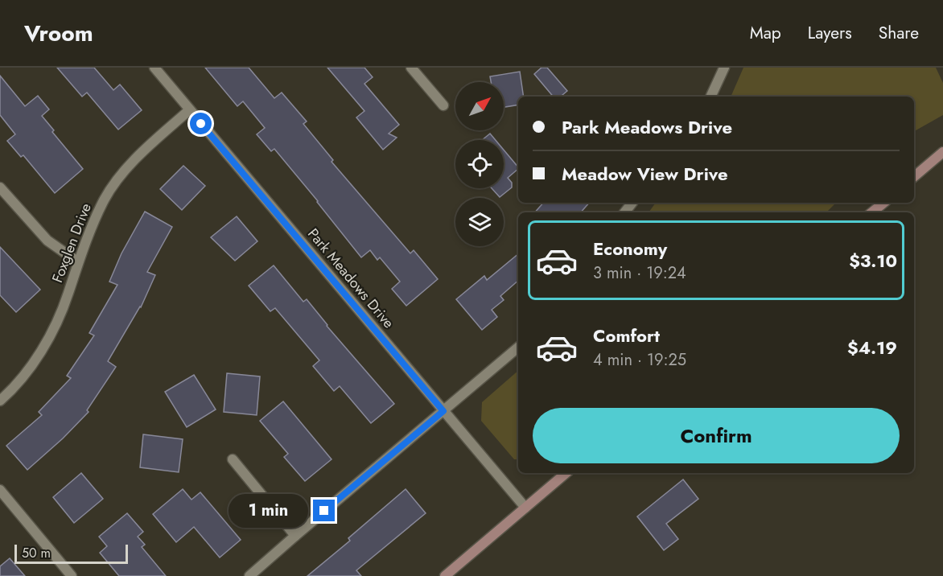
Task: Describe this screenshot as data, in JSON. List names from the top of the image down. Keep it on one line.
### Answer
{"streets":{"street":["Foxglen Drive","Park Meadows Drive"]},"crossings":[["Foxglen Drive","Park Meadows Drive"]],"scale_bar":"50 m","north":"top right","page":{"header":"Vroom","nav":["Map","Layers","Share"],"banner":["Park Meadows Drive","Meadow View Drive"],"list":[{"name":"Economy","note":"3 min · 19:24","value":"$3.10"},{"name":"Comfort","note":"4 min · 19:25","value":"$4.19"}],"buttons":"Confirm","bubble":"1 min","scale":"50 m"}}
